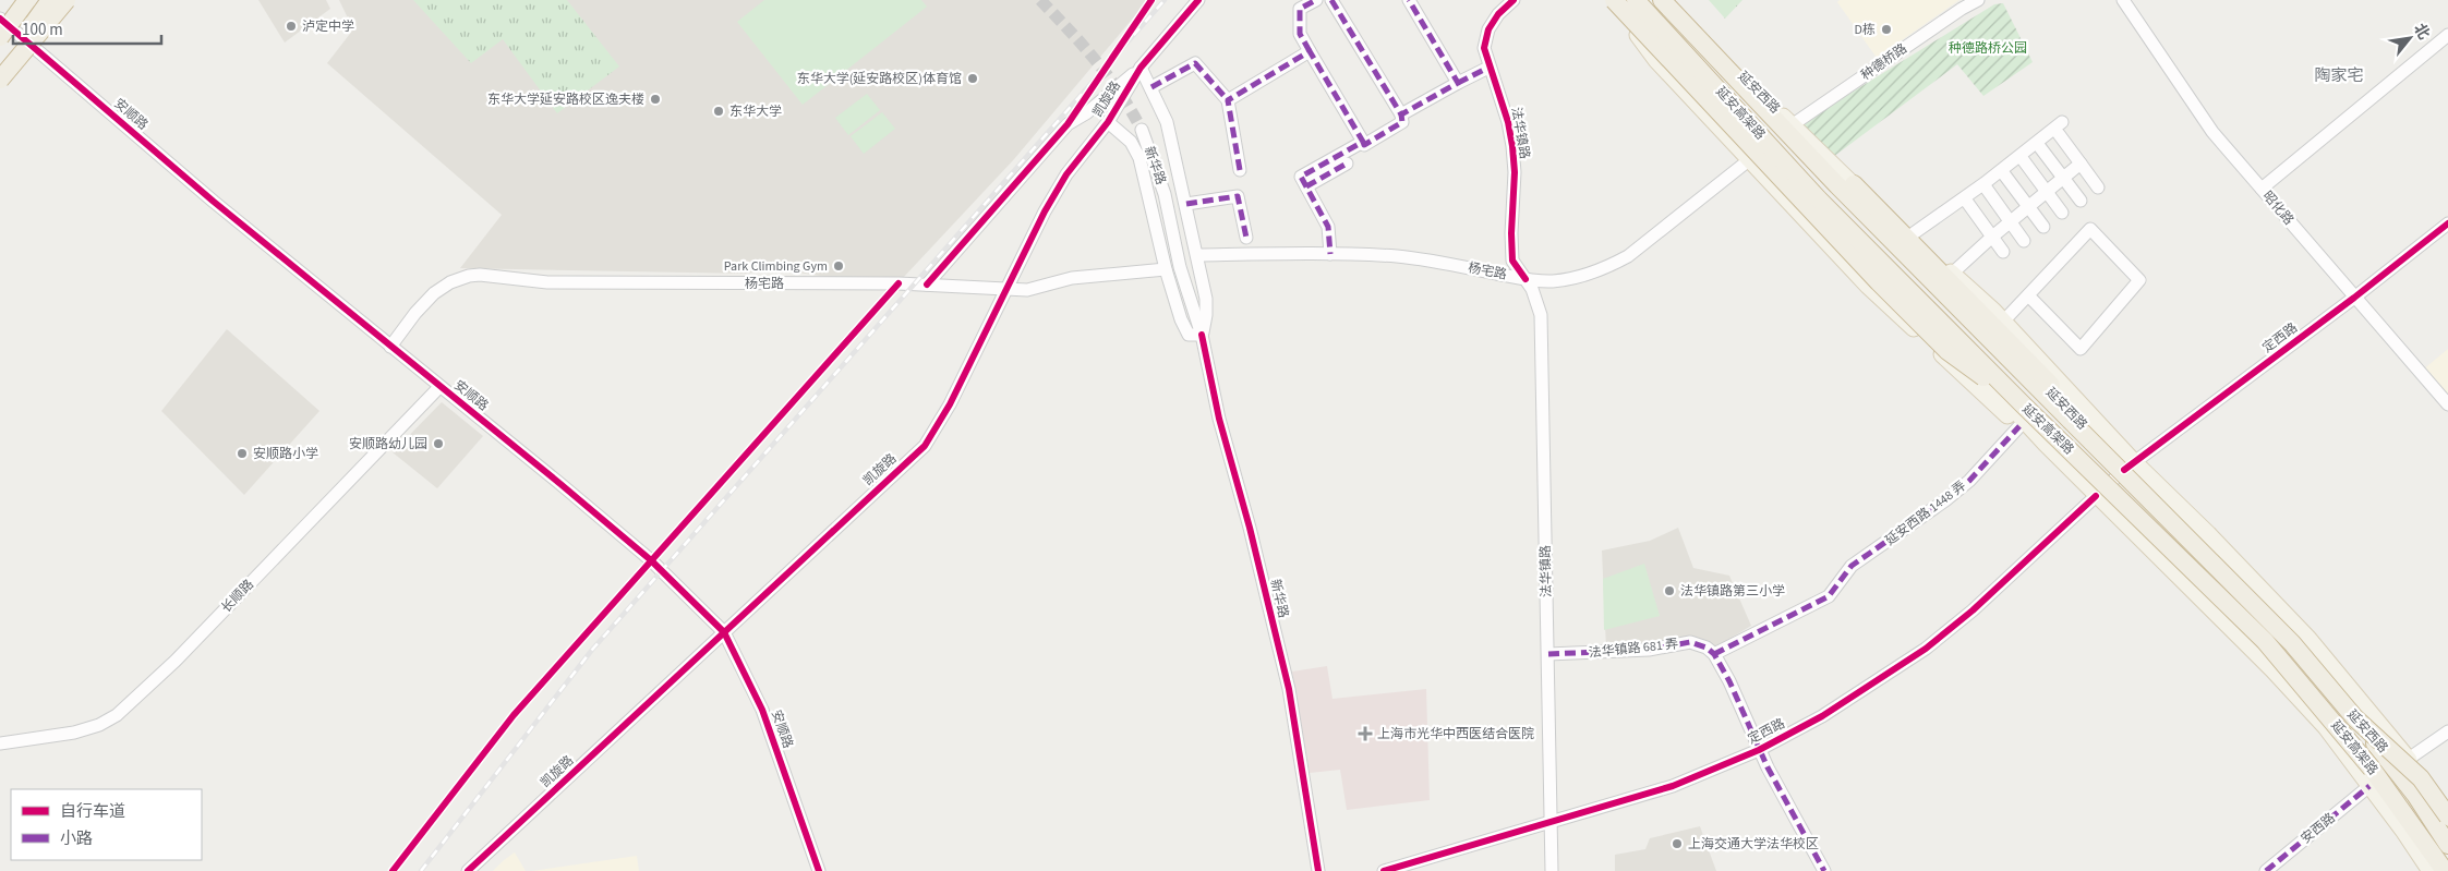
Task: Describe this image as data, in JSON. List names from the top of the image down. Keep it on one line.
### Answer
{"streets":{"highway":["延安高架路"],"main road":["延安西路"],"street":["种德桥路","凯旋路","安顺路","法华镇路","新华路","昭化路","杨宅路","定西路","延安西路 1448 弄","长顺路","法华镇路 681 弄","安西路"]},"crossings":[["种德桥路","延安西路"],["延安西路","延安高架路"],["延安西路","杨宅路"],["延安西路","定西路"],["延安西路","延安西路 1448 弄"],["延安西路","安西路"],["凯旋路","安顺路"],["凯旋路","杨宅路"],["安顺路","杨宅路"],["安顺路","长顺路"],["法华镇路","杨宅路"],["法华镇路","定西路"],["法华镇路","法华镇路 681 弄"],["昭化路","定西路"],["延安西路 1448 弄","法华镇路 681 弄"]],"districts":["陶家宅"],"parks":["种德路桥公园"],"places":{"other":["泸定中学","D栋","东华大学(延安路校区)体育馆","东华大学延安路校区逸夫楼","东华大学","Park Climbing Gym","安顺路幼儿园","安顺路小学","法华镇路第三小学","上海交通大学法华校区"],"health":["上海市光华中西医结合医院"]},"legend":["自行车道","小路"],"scale_bar":"100 m","north":"top right"}
